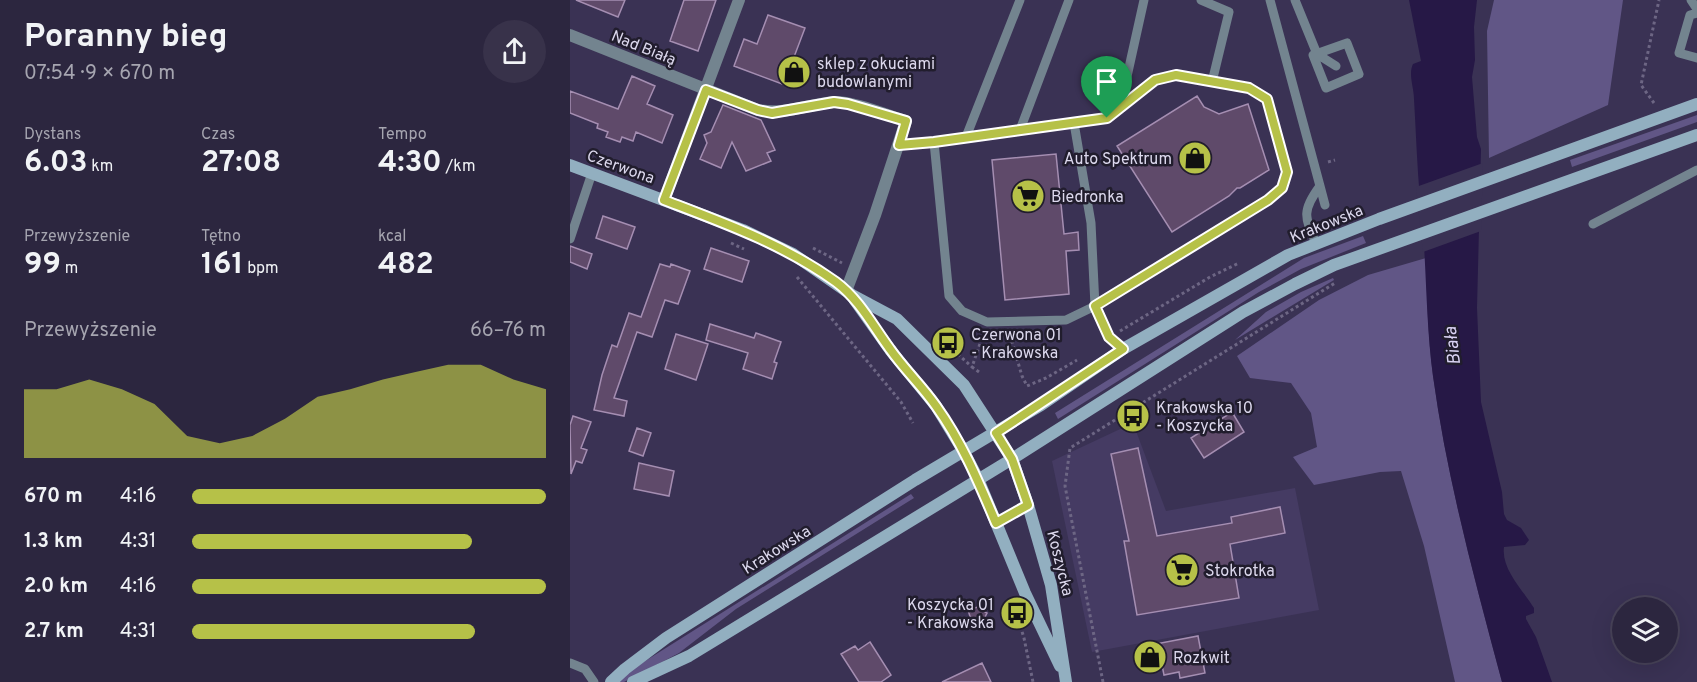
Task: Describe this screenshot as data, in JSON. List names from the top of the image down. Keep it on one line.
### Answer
{"streets":{"street":["Nad Białą","Czerwona","Krakowska","Koszycka"]},"crossings":[["Czerwona","Krakowska"]],"water":["Biała"],"places":{"shop":["sklep z okuciami budowlanymi","Auto Spektrum","Rozkwit"],"supermarket":["Biedronka","Stokrotka"],"bus stop":["Czerwona 01 - Krakowska","Krakowska 10 - Koszycka","Koszycka 01 - Krakowska"]},"page":{"heading":["Poranny bieg","07:54 · 9 × 670 m"],"stats":[["Dystans","6.03 km"],["Czas","27:08"],["Tempo","4:30 /km"],["Przewyższenie","99 m"],["Tętno","161 bpm"],["kcal","482"]],"chart":["Przewyższenie","66–76 m"],"list":[{"name":"670 m","note":"4:16"},{"name":"1.3 km","note":"4:31"},{"name":"2.0 km","note":"4:16"},{"name":"2.7 km","note":"4:31"}]}}
